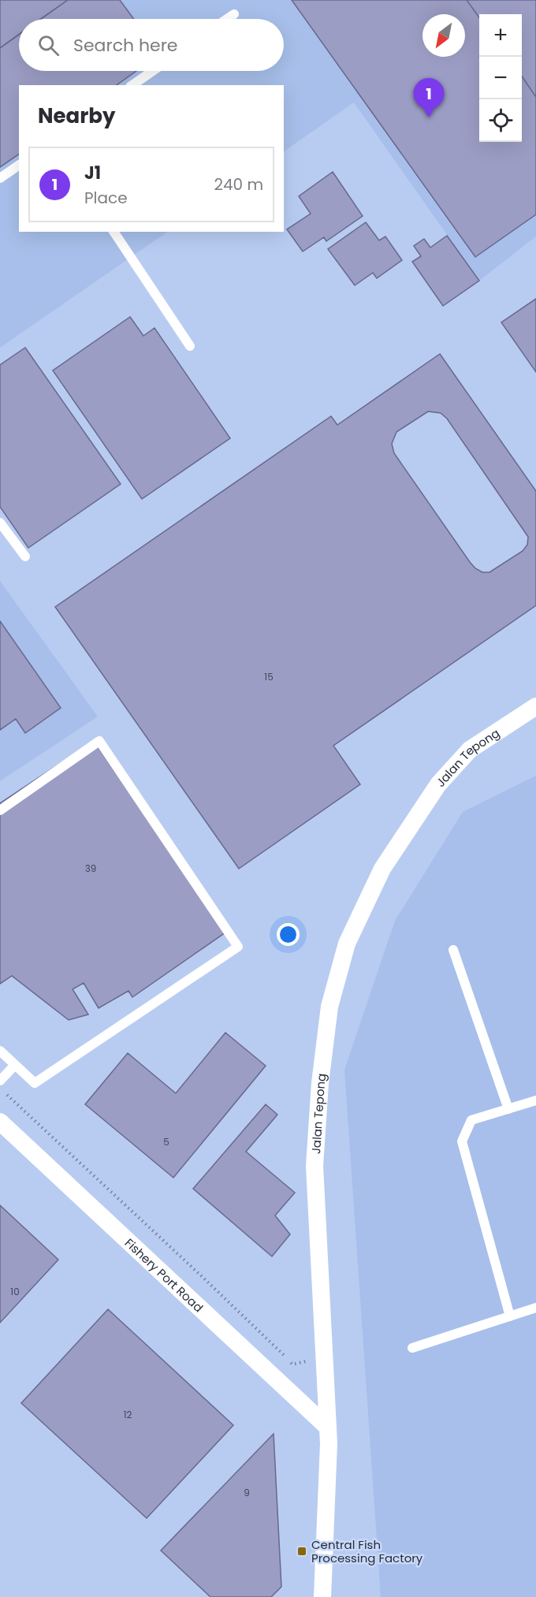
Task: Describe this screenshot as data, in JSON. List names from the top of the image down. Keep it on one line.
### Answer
{"streets":{"street":["Jalan Tepong","Fishery Port Road"]},"crossings":[["Jalan Tepong","Fishery Port Road"]],"places":{"transit":["Central Fish Processing Factory"]},"house_numbers":["15","39","5","10","12","9"],"north":"bottom left","page":{"map_buttons":["+","−"],"search":"Search here","pins":"1","heading":"Nearby","list":[{"mark":"1","name":"J1","note":"Place","value":"240 m"}]}}
